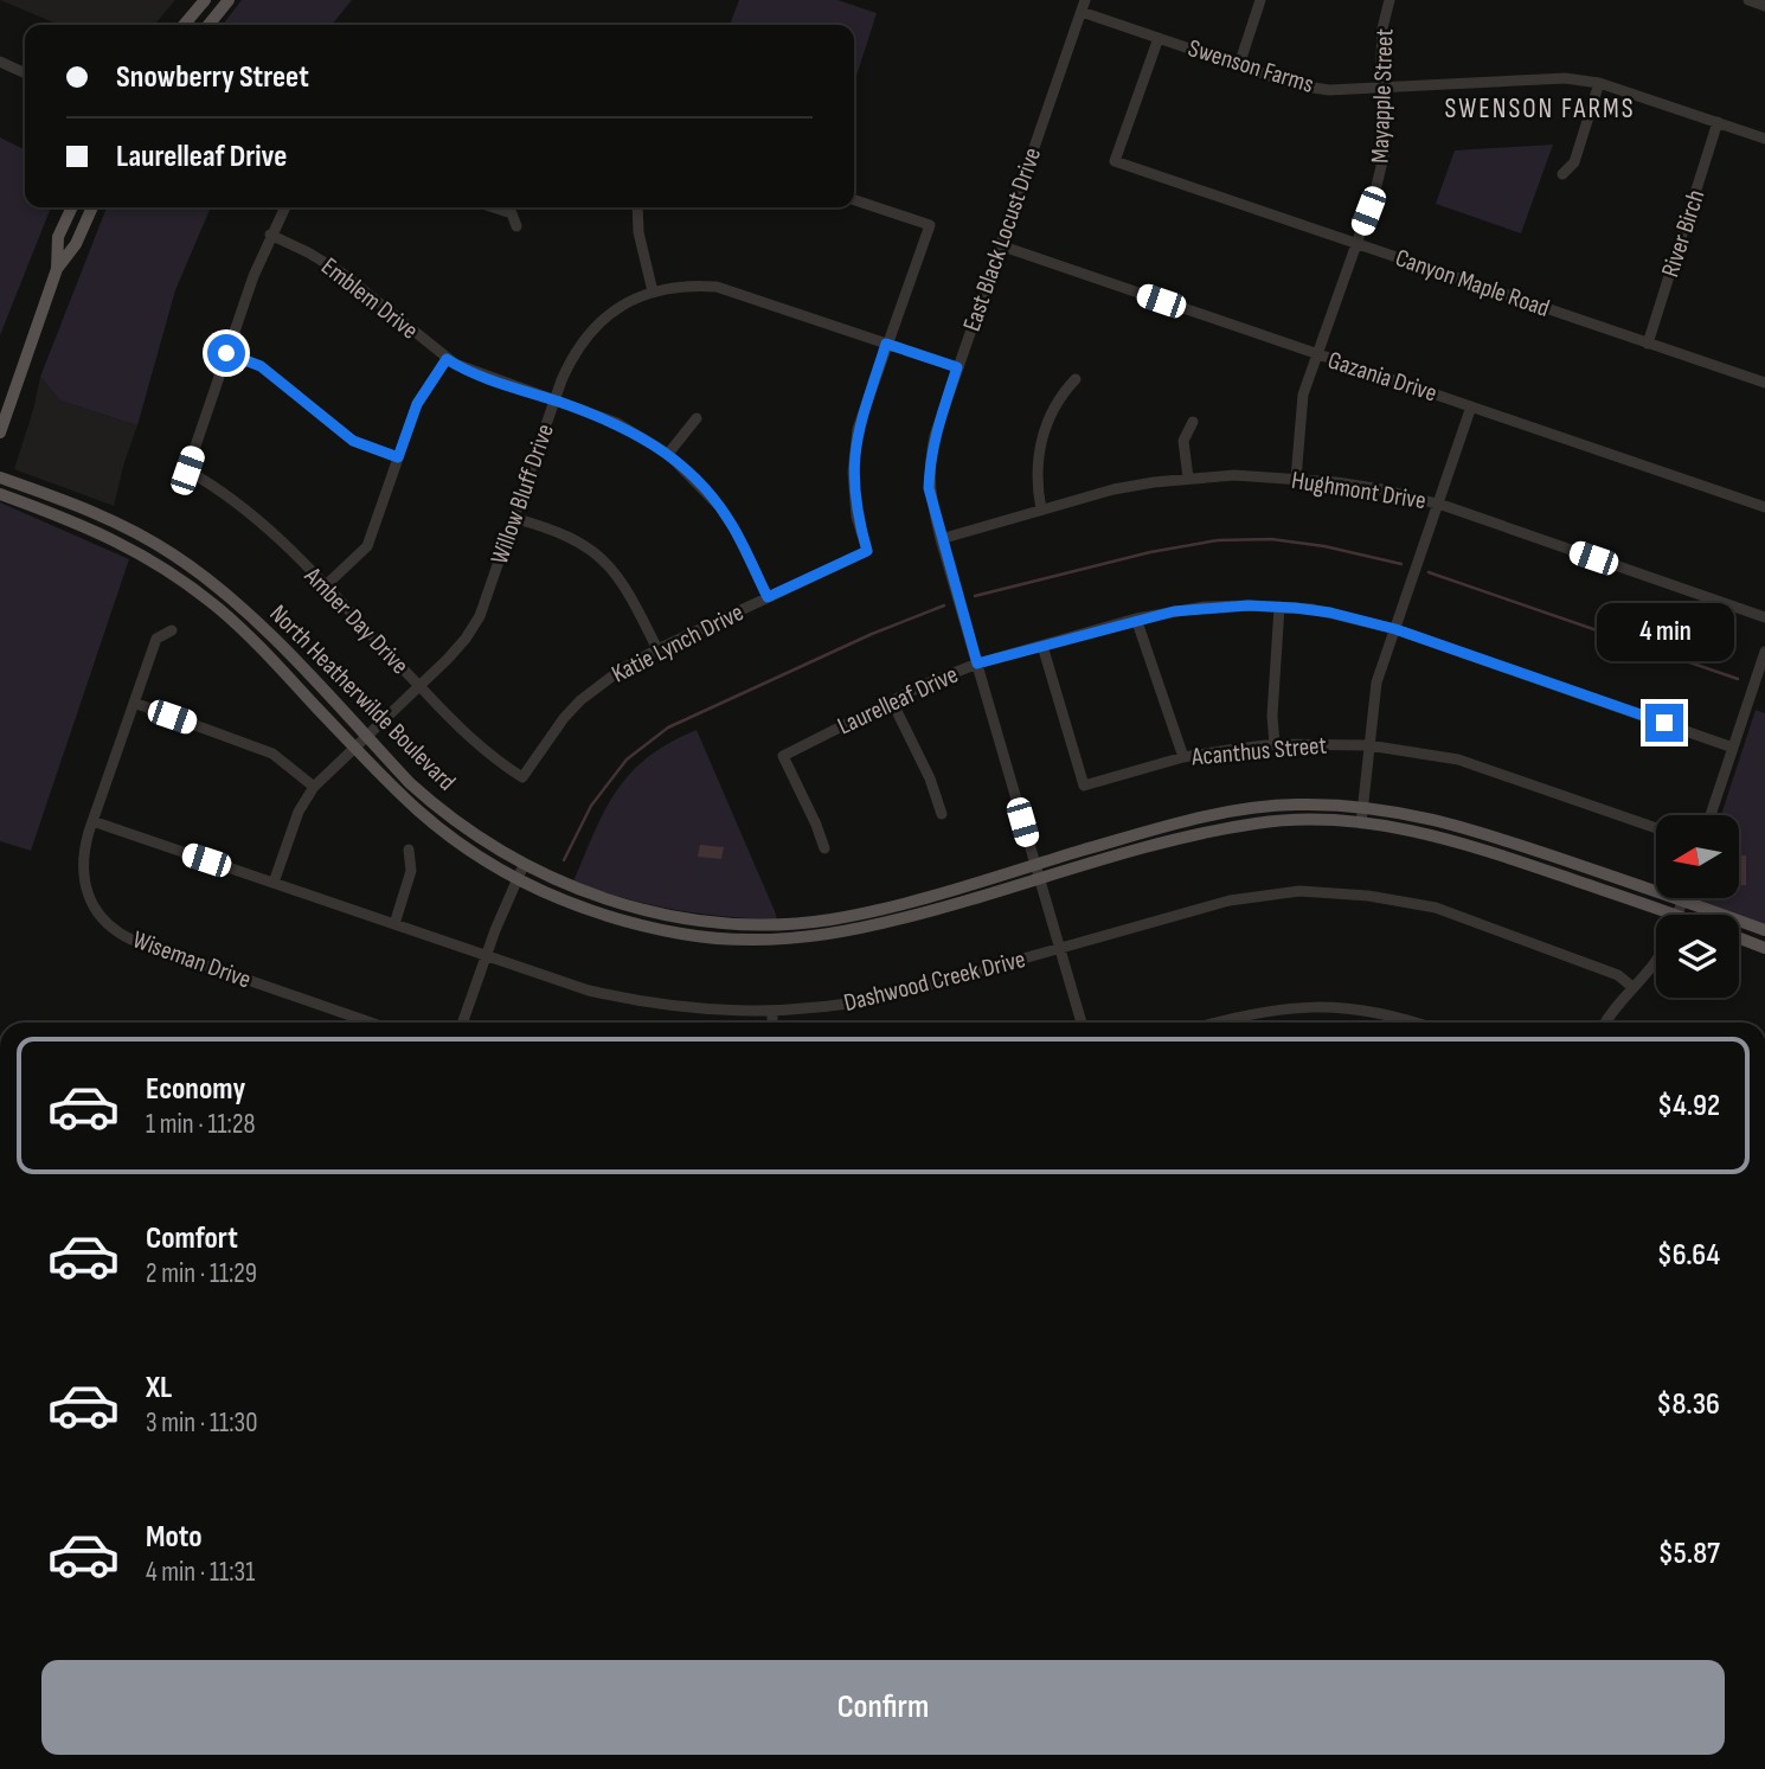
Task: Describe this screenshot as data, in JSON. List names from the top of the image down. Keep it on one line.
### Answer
{"streets":{"main road":["North Heatherwilde Boulevard"],"street":["Swenson Farms","Mayapple Street","River Birch","East Black Locust Drive","Canyon Maple Road","Emblem Drive","Gazania Drive","Hughmont Drive","Willow Bluff Drive","Amber Day Drive","Katie Lynch Drive","Laurelleaf Drive","Acanthus Street","Wiseman Drive","Dashwood Creek Drive"]},"crossings":[["Swenson Farms","Mayapple Street"],["Swenson Farms","River Birch"],["Swenson Farms","East Black Locust Drive"],["Swenson Farms","Canyon Maple Road"],["Mayapple Street","Canyon Maple Road"],["Mayapple Street","Gazania Drive"],["Mayapple Street","Hughmont Drive"],["River Birch","Canyon Maple Road"],["East Black Locust Drive","Gazania Drive"],["East Black Locust Drive","Hughmont Drive"],["East Black Locust Drive","Willow Bluff Drive"],["East Black Locust Drive","North Heatherwilde Boulevard"],["East Black Locust Drive","Laurelleaf Drive"],["East Black Locust Drive","Dashwood Creek Drive"],["Emblem Drive","Willow Bluff Drive"],["Emblem Drive","Katie Lynch Drive"],["Willow Bluff Drive","Amber Day Drive"],["Willow Bluff Drive","Katie Lynch Drive"],["Willow Bluff Drive","North Heatherwilde Boulevard"],["Willow Bluff Drive","Dashwood Creek Drive"],["Amber Day Drive","Katie Lynch Drive"],["Laurelleaf Drive","Acanthus Street"],["Wiseman Drive","Dashwood Creek Drive"]],"districts":["SWENSON FARMS"],"north":"left","page":{"banner":["Snowberry Street","Laurelleaf Drive"],"bubble":"4 min","list":[{"name":"Economy","note":"1 min · 11:28","value":"$4.92"},{"name":"Comfort","note":"2 min · 11:29","value":"$6.64"},{"name":"XL","note":"3 min · 11:30","value":"$8.36"},{"name":"Moto","note":"4 min · 11:31","value":"$5.87"}],"buttons":"Confirm"}}
